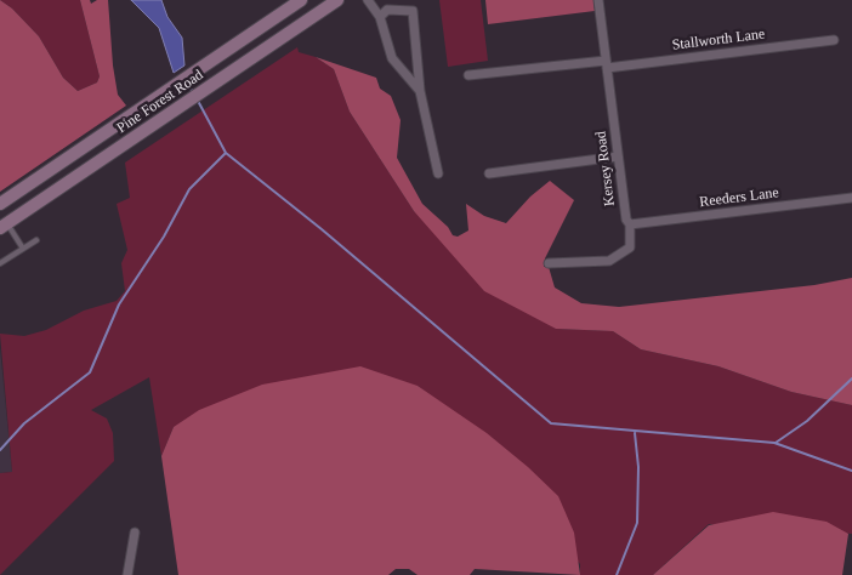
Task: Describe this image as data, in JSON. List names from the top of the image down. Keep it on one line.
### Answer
{"streets":{"main road":["Pine Forest Road"],"street":["Stallworth Lane","Kersey Road","Reeders Lane"]},"crossings":[["Stallworth Lane","Kersey Road"],["Kersey Road","Reeders Lane"]]}
